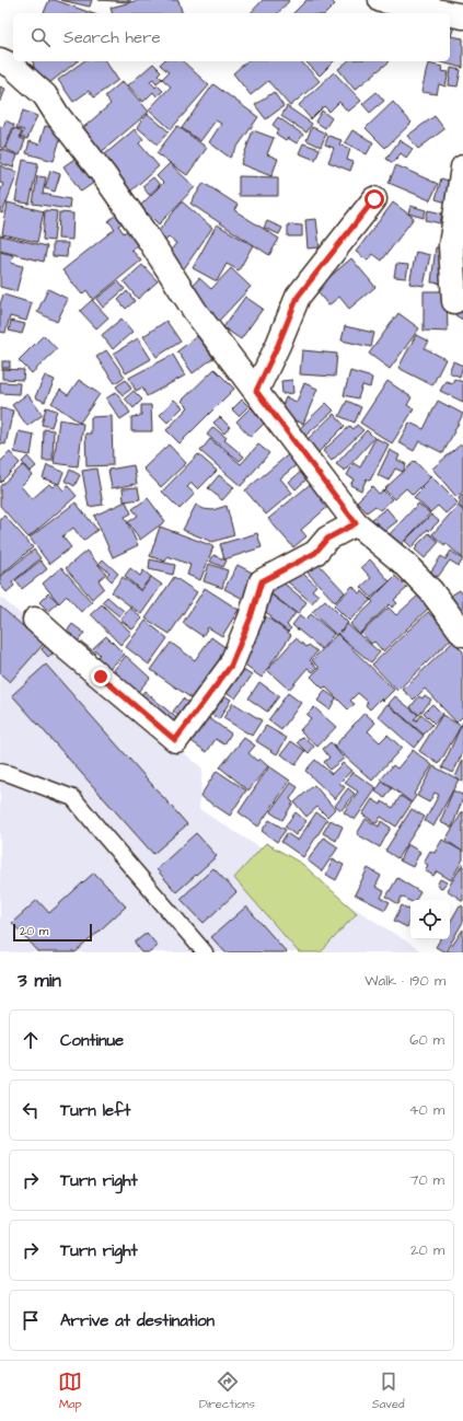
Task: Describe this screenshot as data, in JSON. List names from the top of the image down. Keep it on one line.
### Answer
{"scale_bar":"20 m","page":{"search":"Search here","scale":"20 m","heading":["3 min","Walk · 190 m"],"list":[["Continue","60 m"],["Turn left","40 m"],["Turn right","70 m"],["Turn right","20 m"],"Arrive at destination"],"nav":["Map","Directions","Saved"]}}
